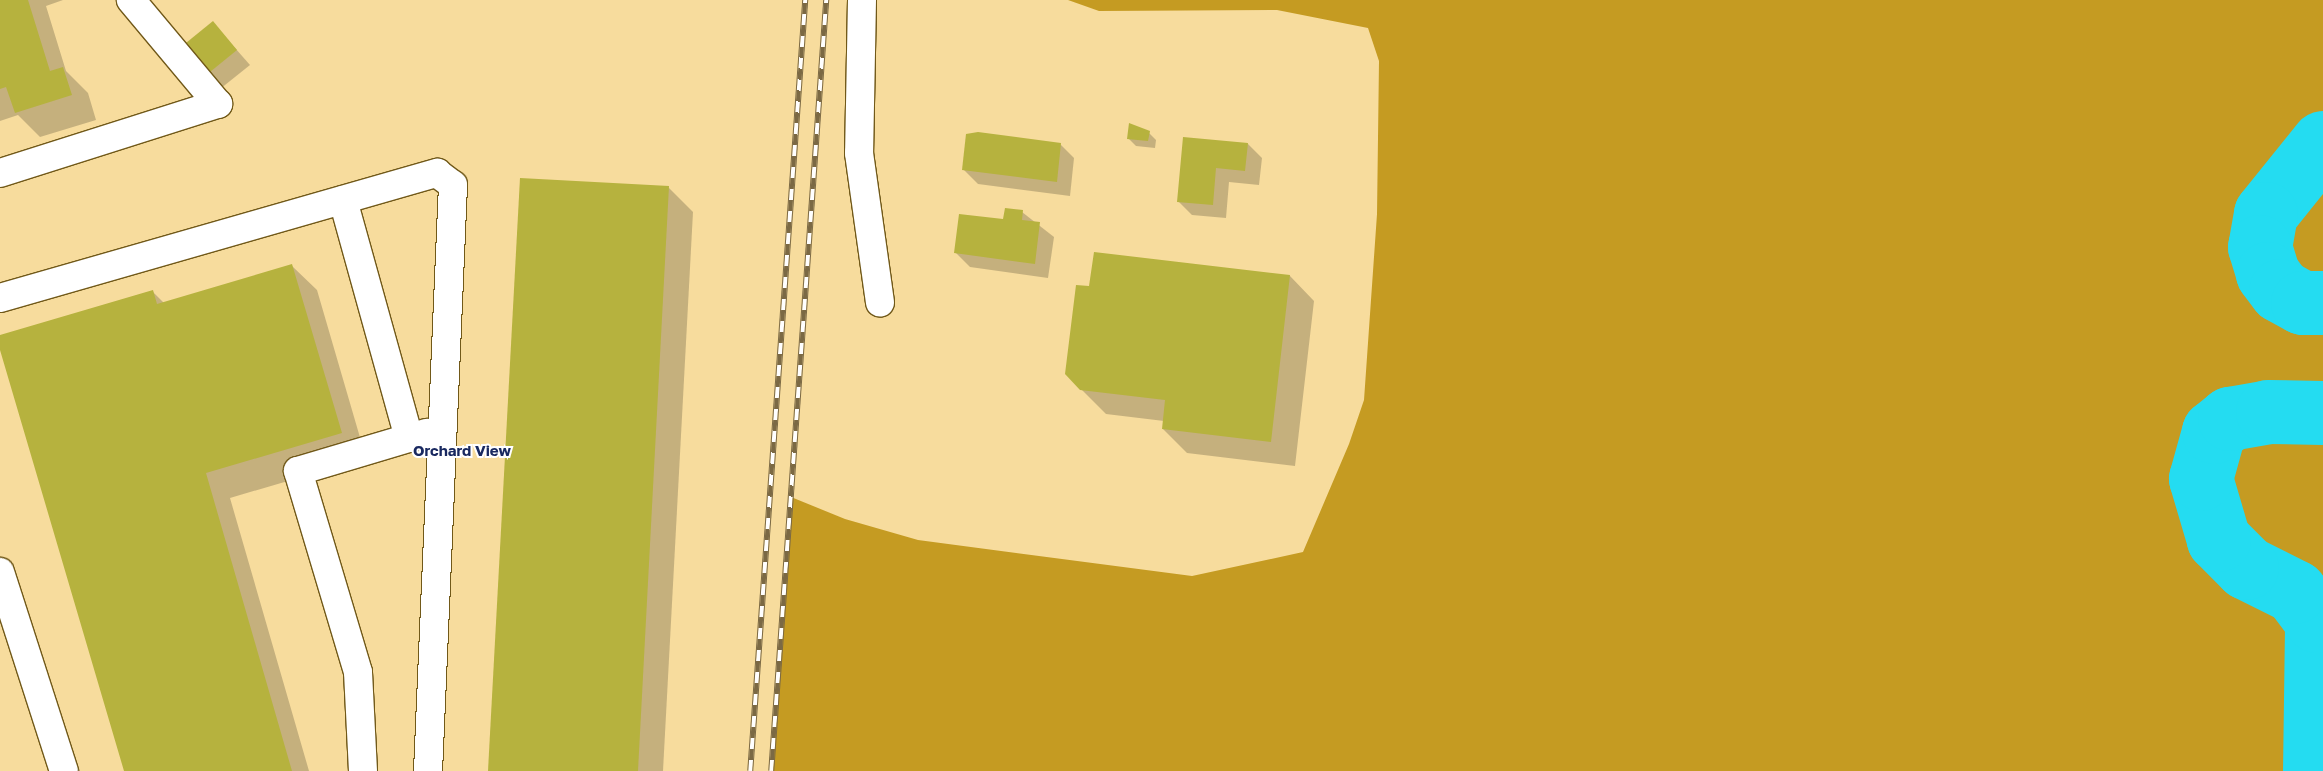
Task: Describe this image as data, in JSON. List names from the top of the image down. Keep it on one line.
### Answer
{"districts":["Orchard View"]}
